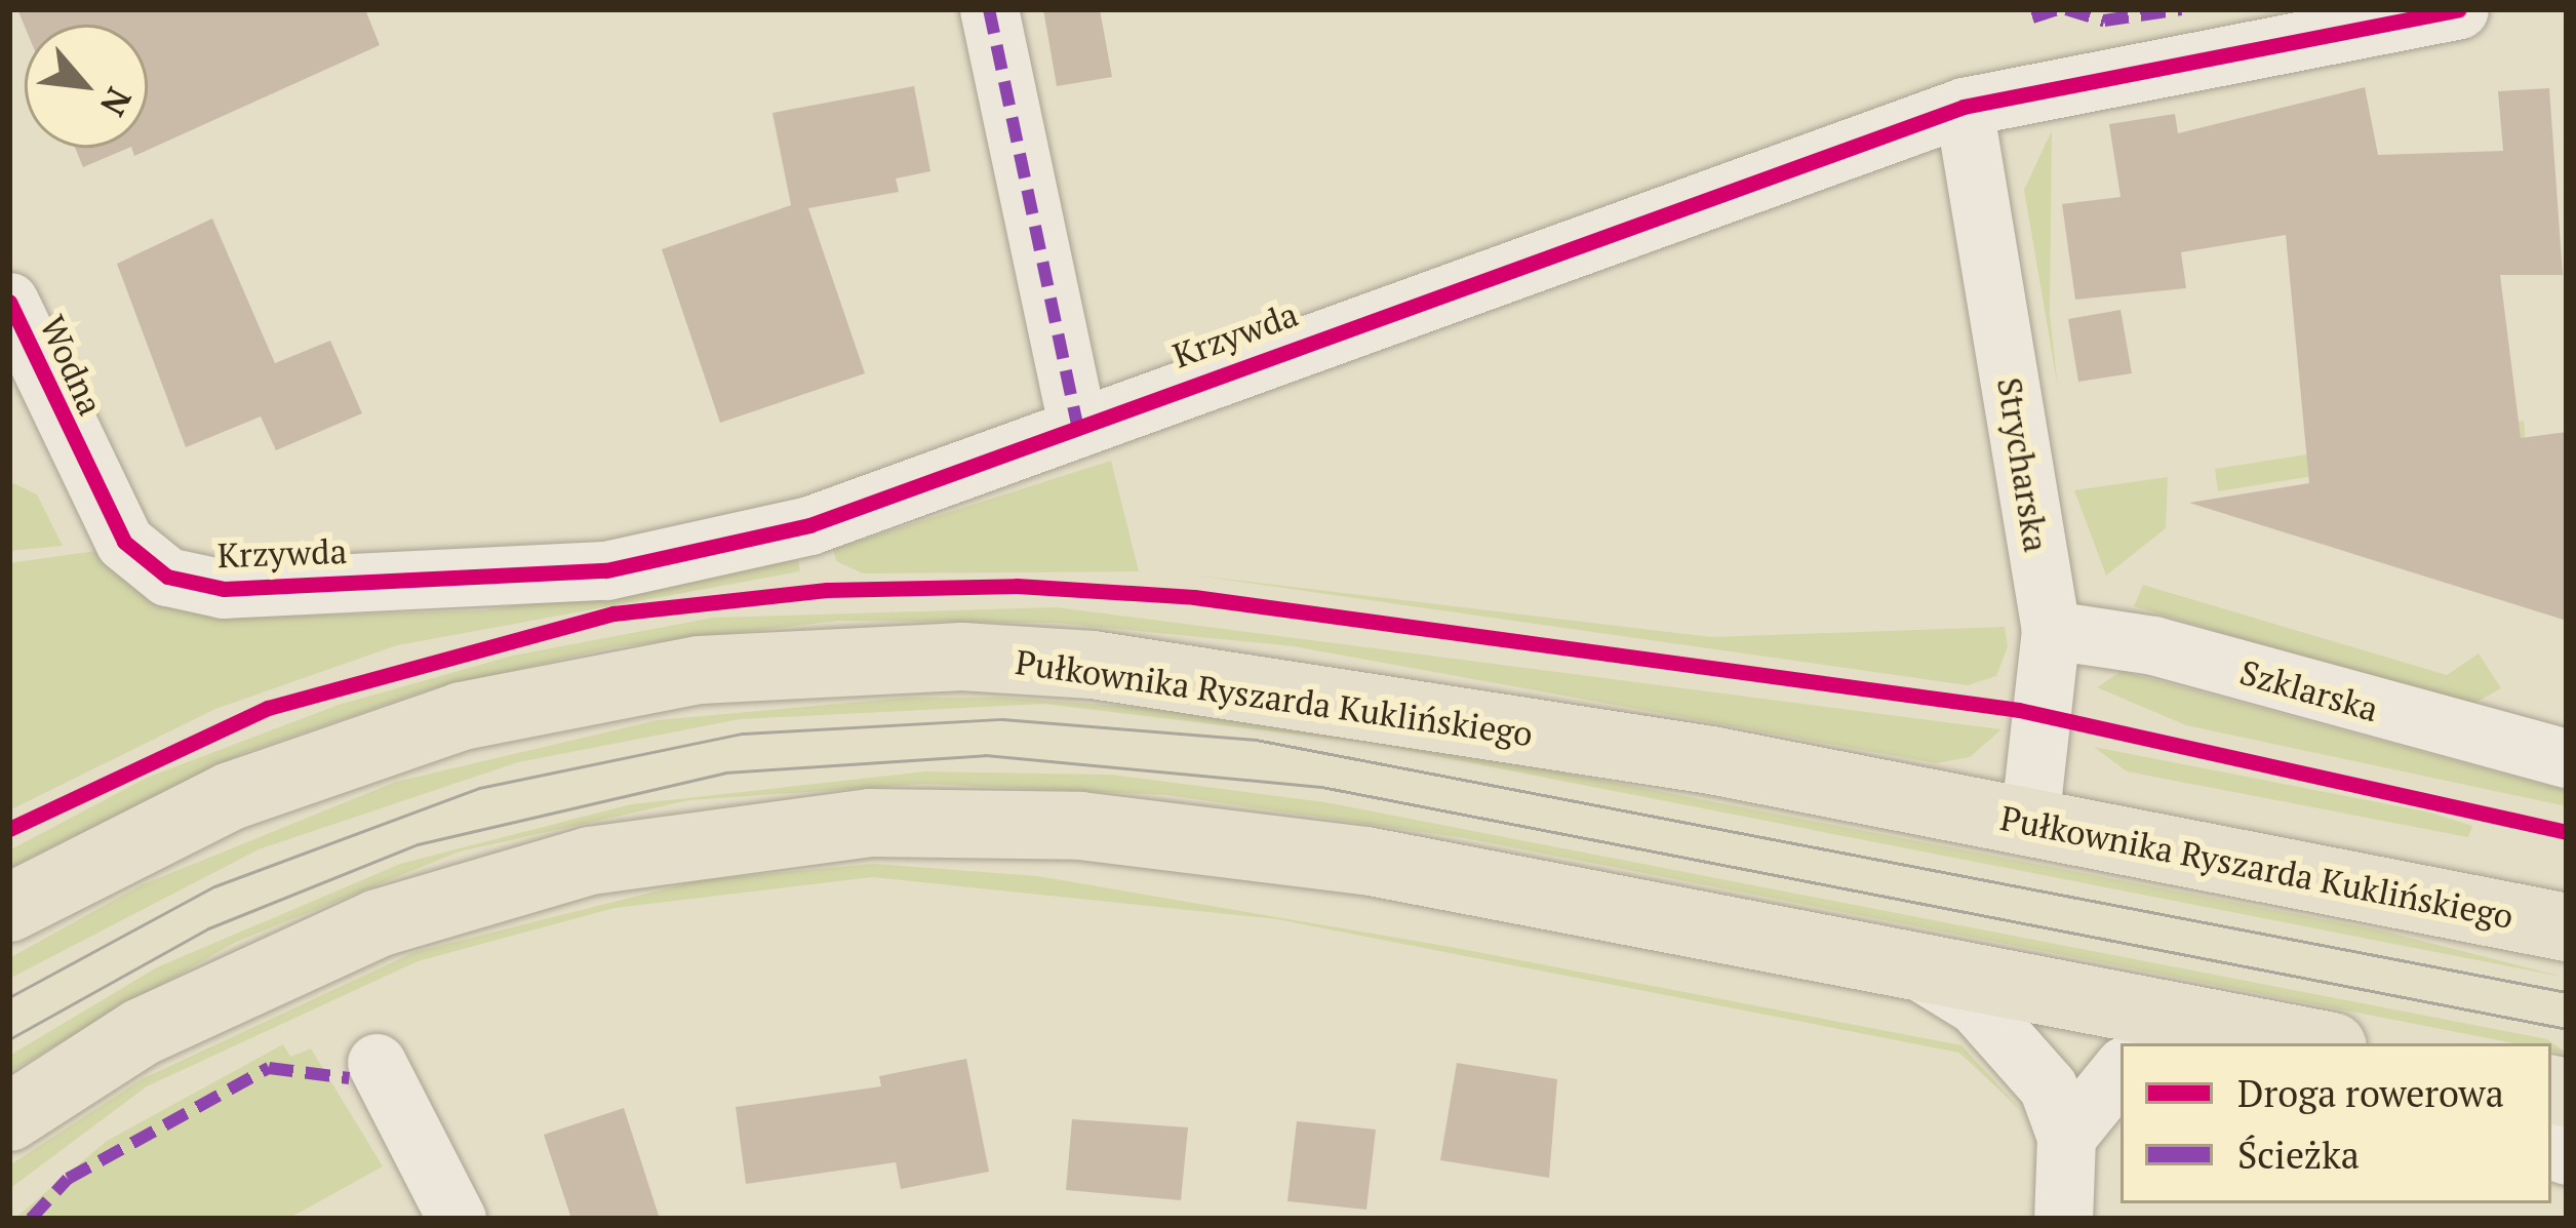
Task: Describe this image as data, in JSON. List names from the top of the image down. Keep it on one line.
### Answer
{"streets":{"main road":["Pułkownika Ryszarda Kuklińskiego"],"street":["Krzywda","Wodna","Strycharska","Szklarska"]},"crossings":[["Krzywda","Wodna"],["Krzywda","Strycharska"],["Strycharska","Szklarska"],["Strycharska","Pułkownika Ryszarda Kuklińskiego"]],"legend":["Droga rowerowa","Ścieżka"],"north":"bottom right"}
